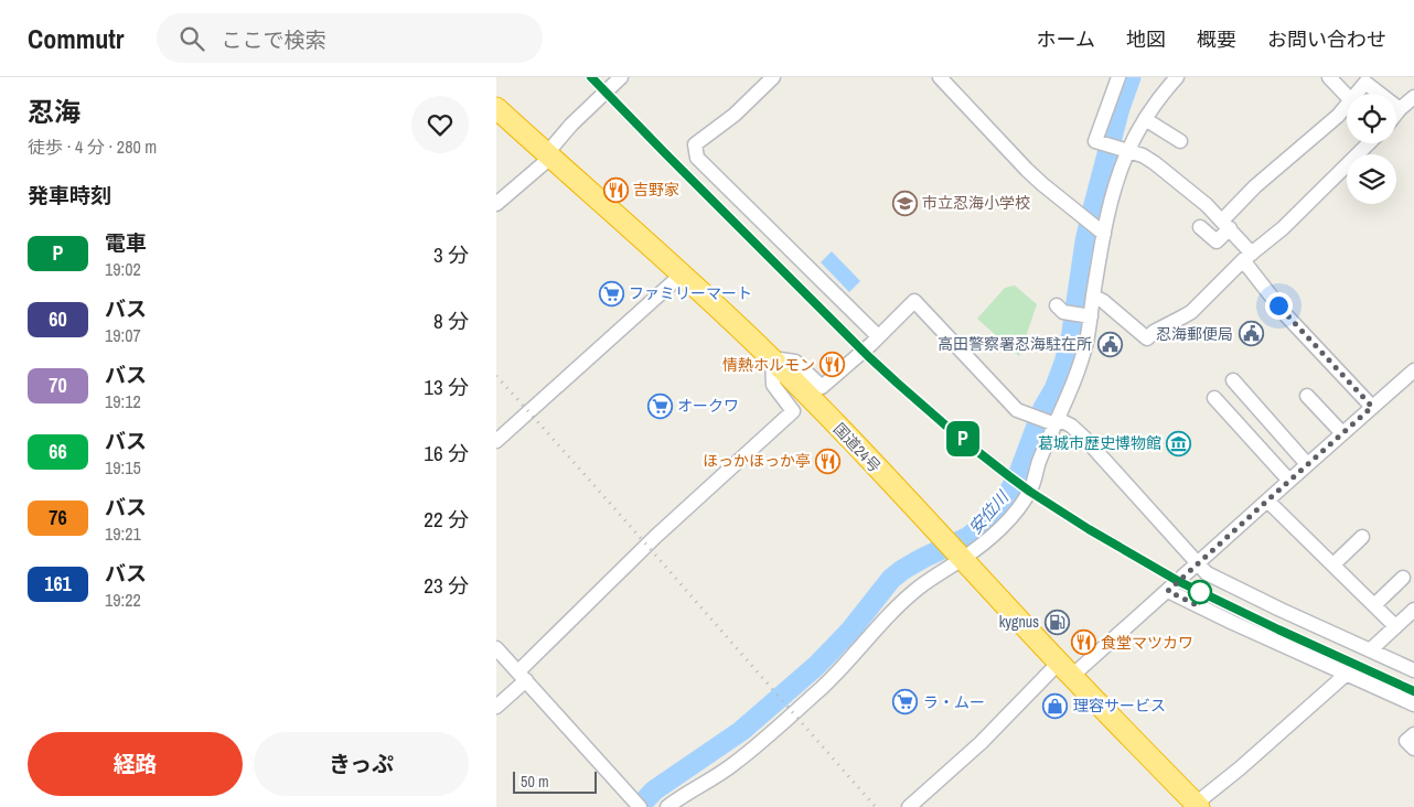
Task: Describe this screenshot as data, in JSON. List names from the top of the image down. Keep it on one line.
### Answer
{"streets":{"highway":["国道24号"]},"water":["安位川"],"places":{"restaurant":["吉野家","情熱ホルモン","ほっかほっか亭","食堂マツカワ"],"school or university":["市立忍海小学校"],"supermarket":["ファミリーマート","オークワ","ラ・ムー"],"public building":["忍海郵便局","高田警察署忍海駐在所"],"museum":["葛城市歴史博物館"],"fuel station":["kygnus"],"shop":["理容サービス"]},"scale_bar":"50 m","page":{"header":"Commutr","search":"ここで検索","nav":["ホーム","地図","概要","お問い合わせ"],"heading":[["忍海","徒歩 · 4 分 · 280 m"],"発車時刻"],"on_map":"P","list":[{"mark":"P","name":"電車","note":"19:02","value":"3 分"},{"mark":"60","name":"バス","note":"19:07","value":"8 分"},{"mark":"70","name":"バス","note":"19:12","value":"13 分"},{"mark":"66","name":"バス","note":"19:15","value":"16 分"},{"mark":"76","name":"バス","note":"19:21","value":"22 分"},{"mark":"161","name":"バス","note":"19:22","value":"23 分"}],"buttons":["経路","きっぷ"],"scale":"50 m"}}
